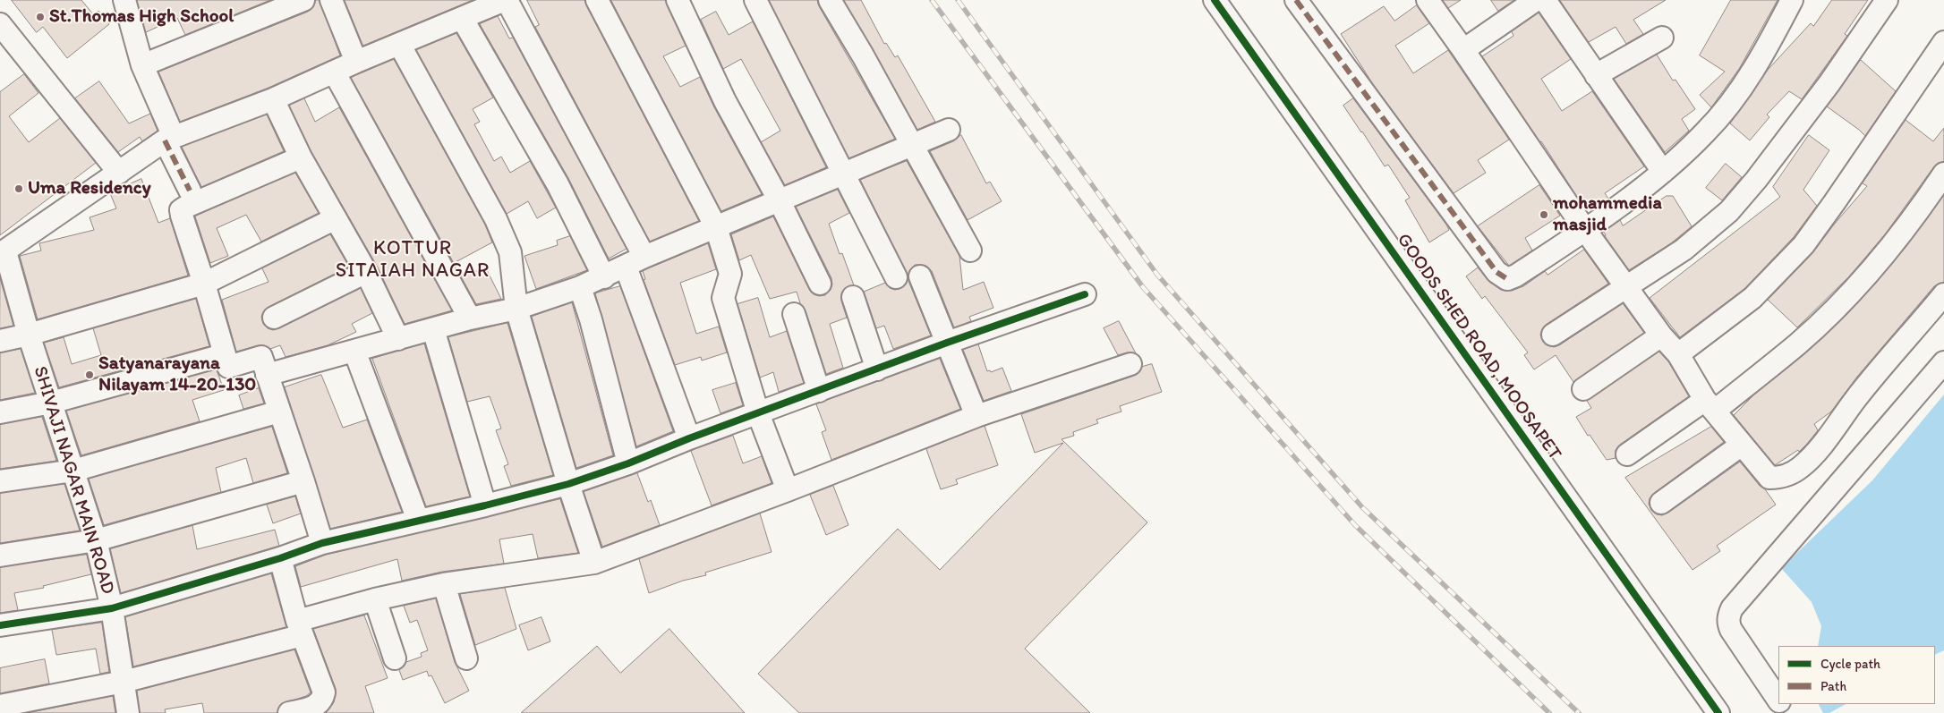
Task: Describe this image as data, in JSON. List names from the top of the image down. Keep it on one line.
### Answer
{"streets":{"street":["GOODS SHED ROAD, MOOSAPET","SHIVAJI NAGAR MAIN ROAD"]},"districts":["KOTTUR SITAIAH NAGAR"],"places":["St.Thomas High School","Uma Residency","mohammedia masjid","Satyanarayana Nilayam 14-20-130"],"legend":["Cycle path","Path"]}
